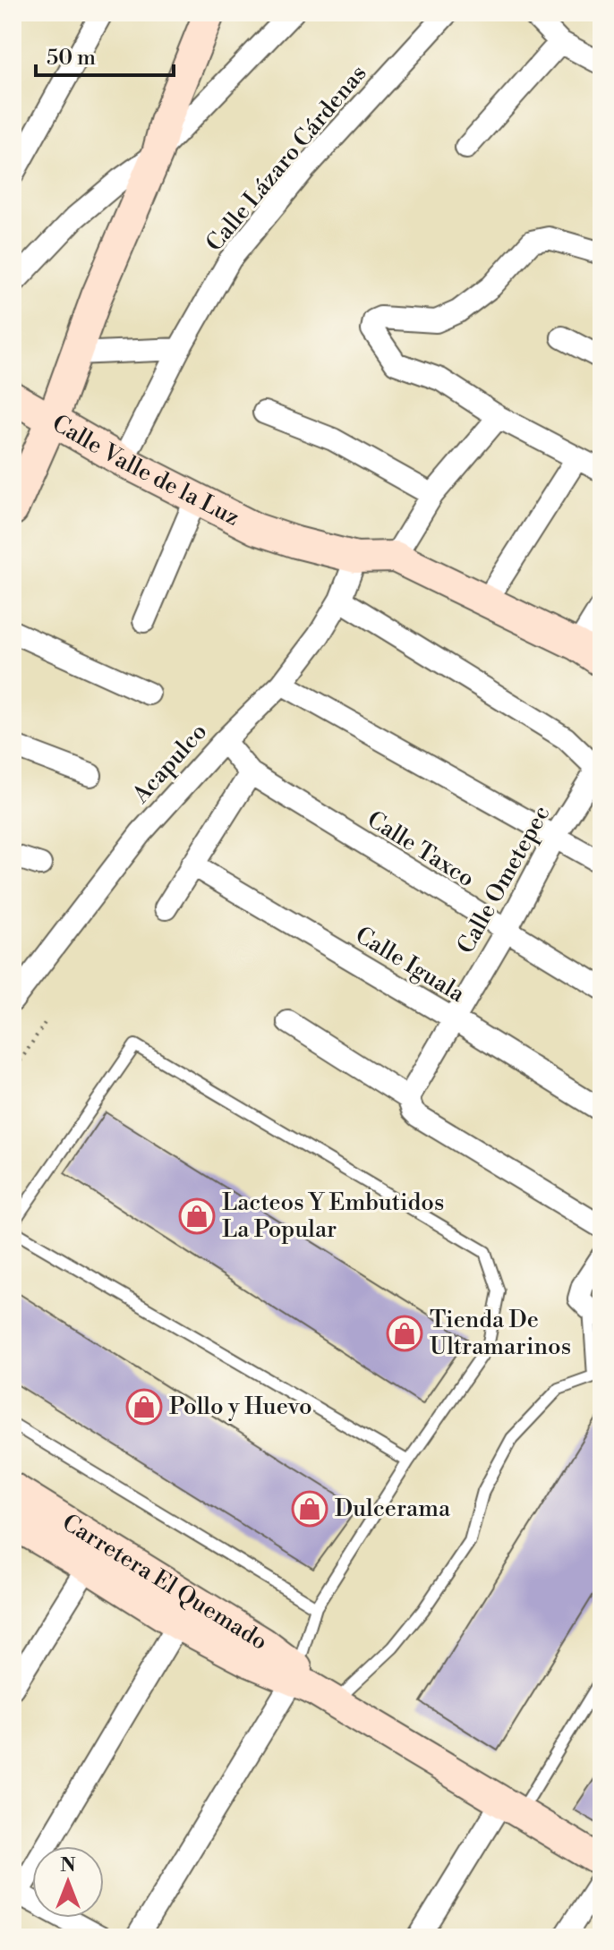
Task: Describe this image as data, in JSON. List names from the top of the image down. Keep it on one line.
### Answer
{"streets":{"street":["Calle Lázaro Cárdenas","Calle Valle de la Luz","Acapulco","Calle Taxco","Calle Ometepec","Calle Iguala","Carretera El Quemado"]},"crossings":[["Calle Lázaro Cárdenas","Calle Valle de la Luz"],["Calle Valle de la Luz","Acapulco"],["Acapulco","Calle Taxco"],["Calle Taxco","Calle Ometepec"],["Calle Ometepec","Calle Iguala"]],"places":{"shop":["Lacteos Y Embutidos La Popular","Tienda De Ultramarinos","Pollo y Huevo","Dulcerama"]},"scale_bar":"50 m","north":"top"}
